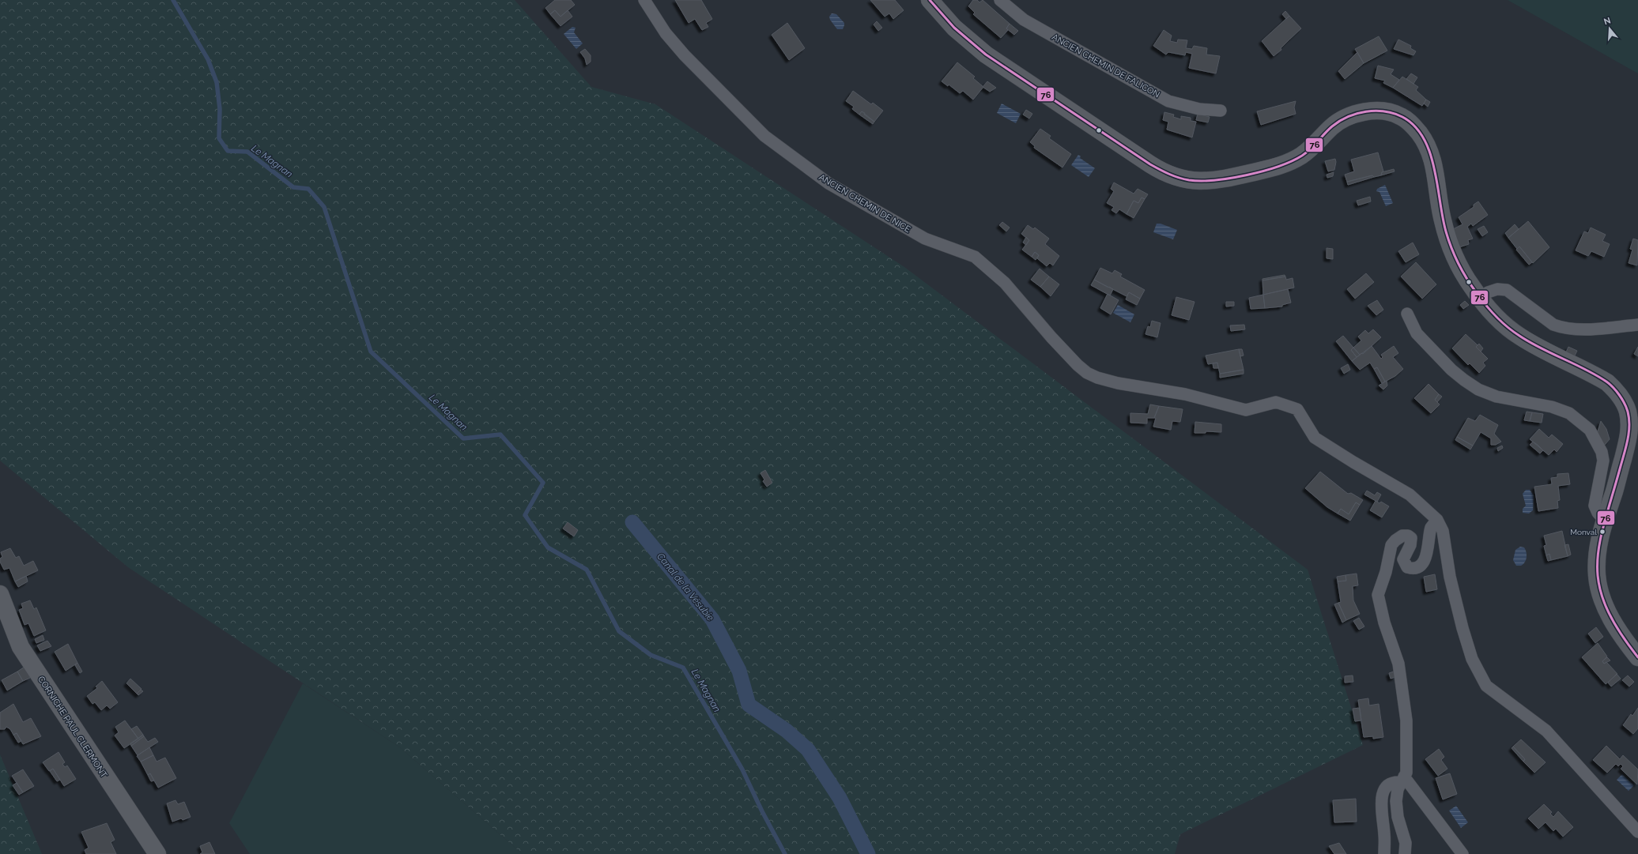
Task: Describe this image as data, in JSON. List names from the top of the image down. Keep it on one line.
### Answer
{"streets":{"street":["ANCIEN CHEMIN DE FALICON","ANCIEN CHEMIN DE NICE","CORNICHE PAUL CLERMONT"]},"water":["Le Magnan","Canal de la Vésubie"],"places":["Monval"],"lines":["transit line 76"],"north":"top"}
